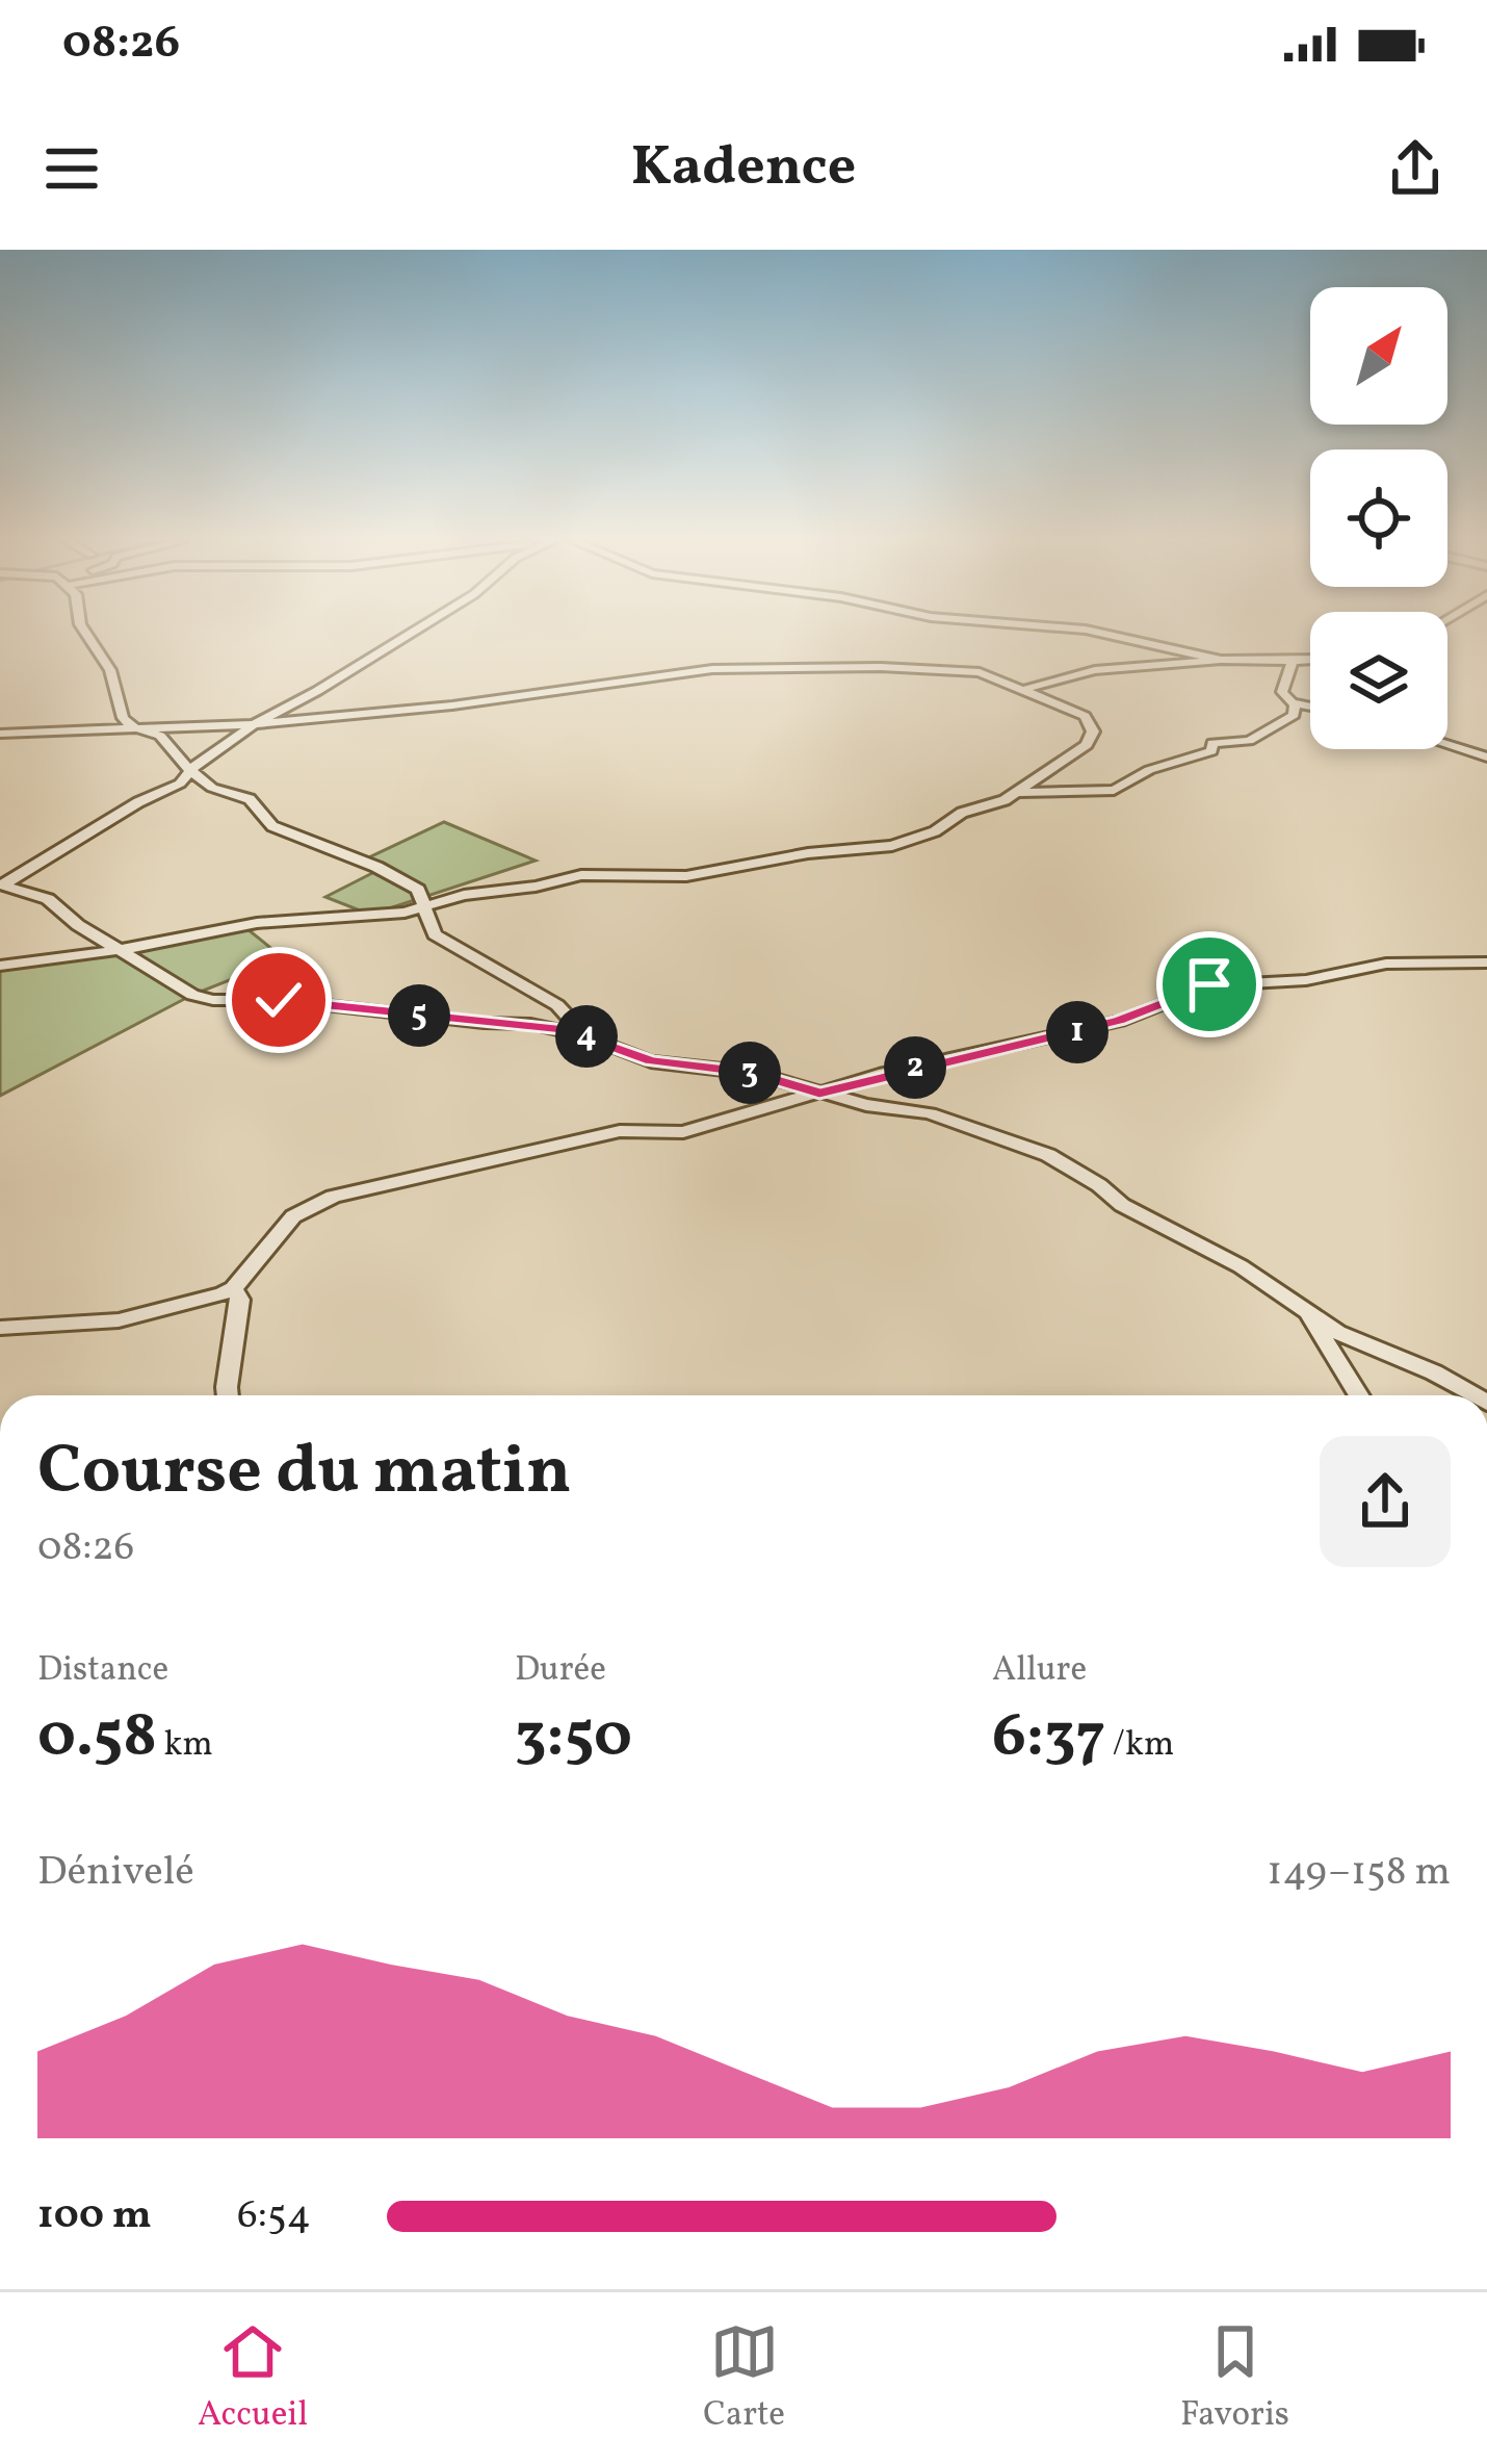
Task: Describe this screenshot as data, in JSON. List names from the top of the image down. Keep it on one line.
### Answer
{"north":"top right","page":{"status":"08:26","header":"Kadence","pins":["5","1","4","2","3"],"heading":["Course du matin","08:26"],"stats":[["Distance","0.58 km"],["Durée","3:50"],["Allure","6:37 /km"]],"chart":["Dénivelé","149–158 m"],"list":[{"name":"100 m","note":"6:54"}],"tabs":["Accueil","Carte","Favoris"]}}
